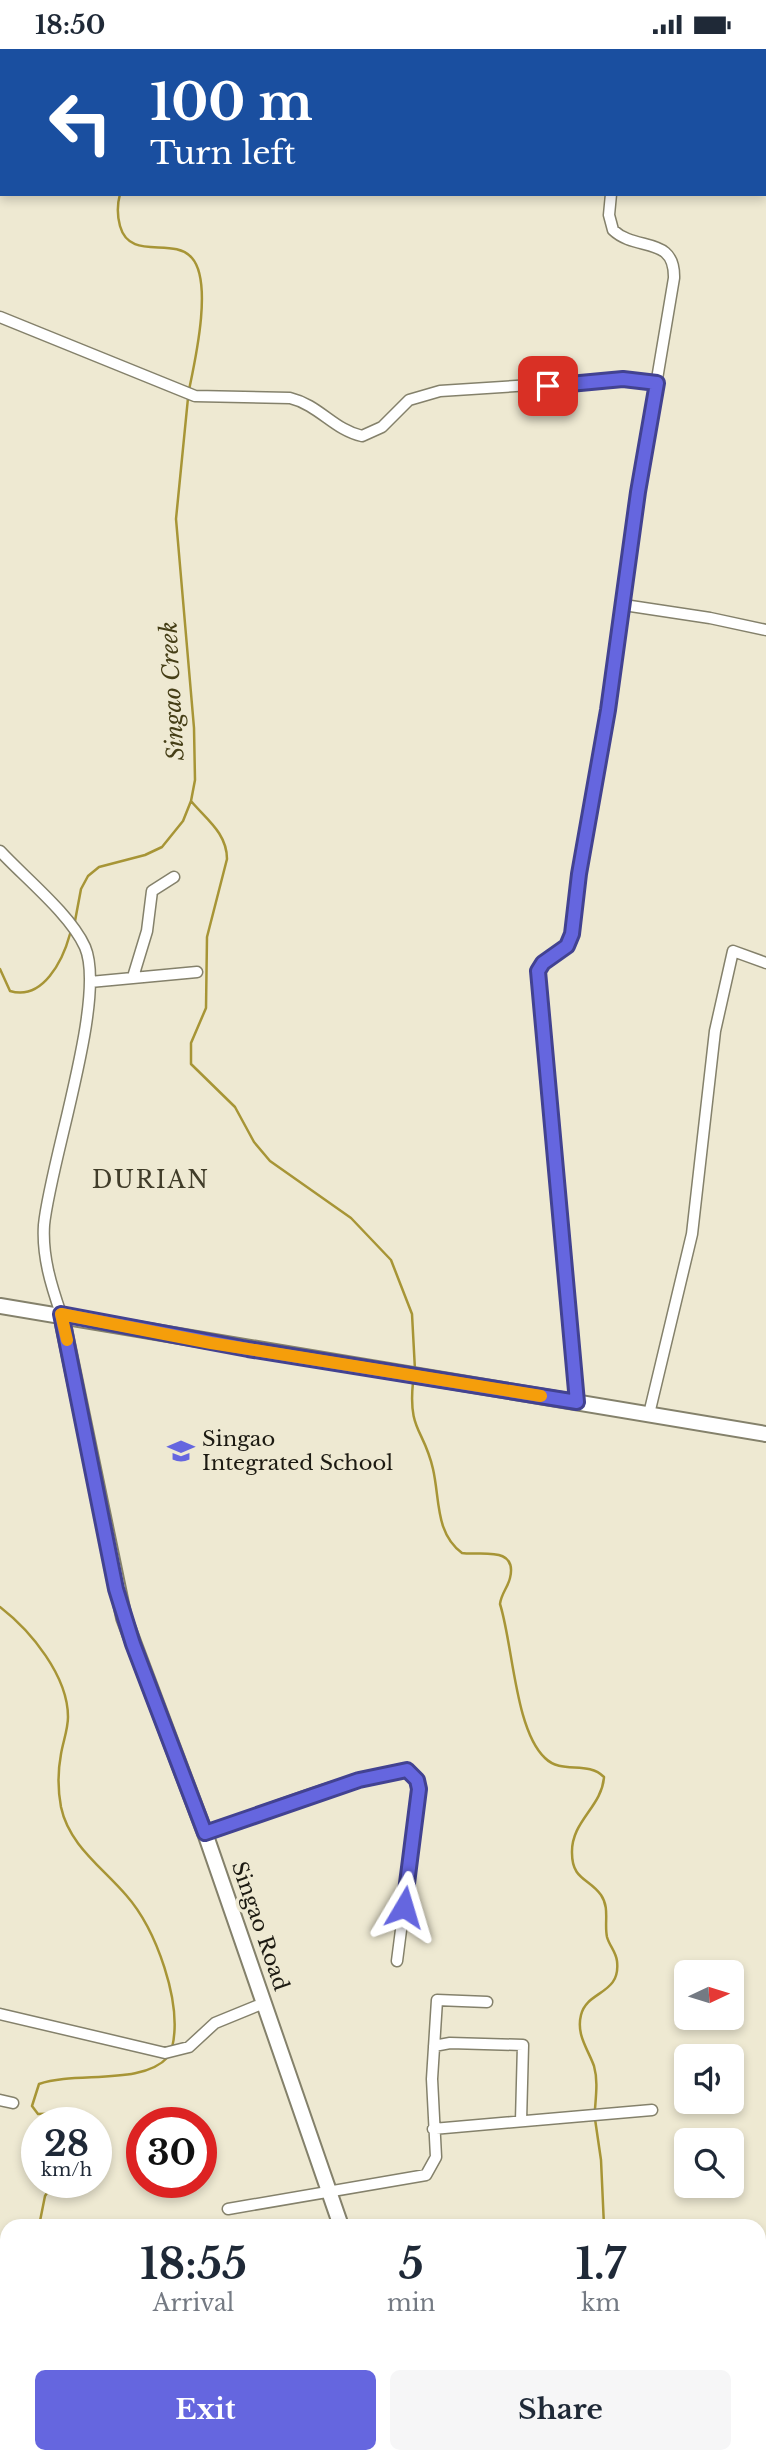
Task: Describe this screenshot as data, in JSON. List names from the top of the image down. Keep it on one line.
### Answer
{"streets":{"street":["Singao Road"]},"districts":["DURIAN"],"water":["Singao Creek"],"places":{"school or university":["Singao Integrated School"]},"north":"right","page":{"status":"18:50","turn":["100 m","Turn left"],"speed":"28 km/h","limit":"30","eta":["18:55","Arrival","5","min","1.7","km"],"buttons":["Exit","Share"]}}
